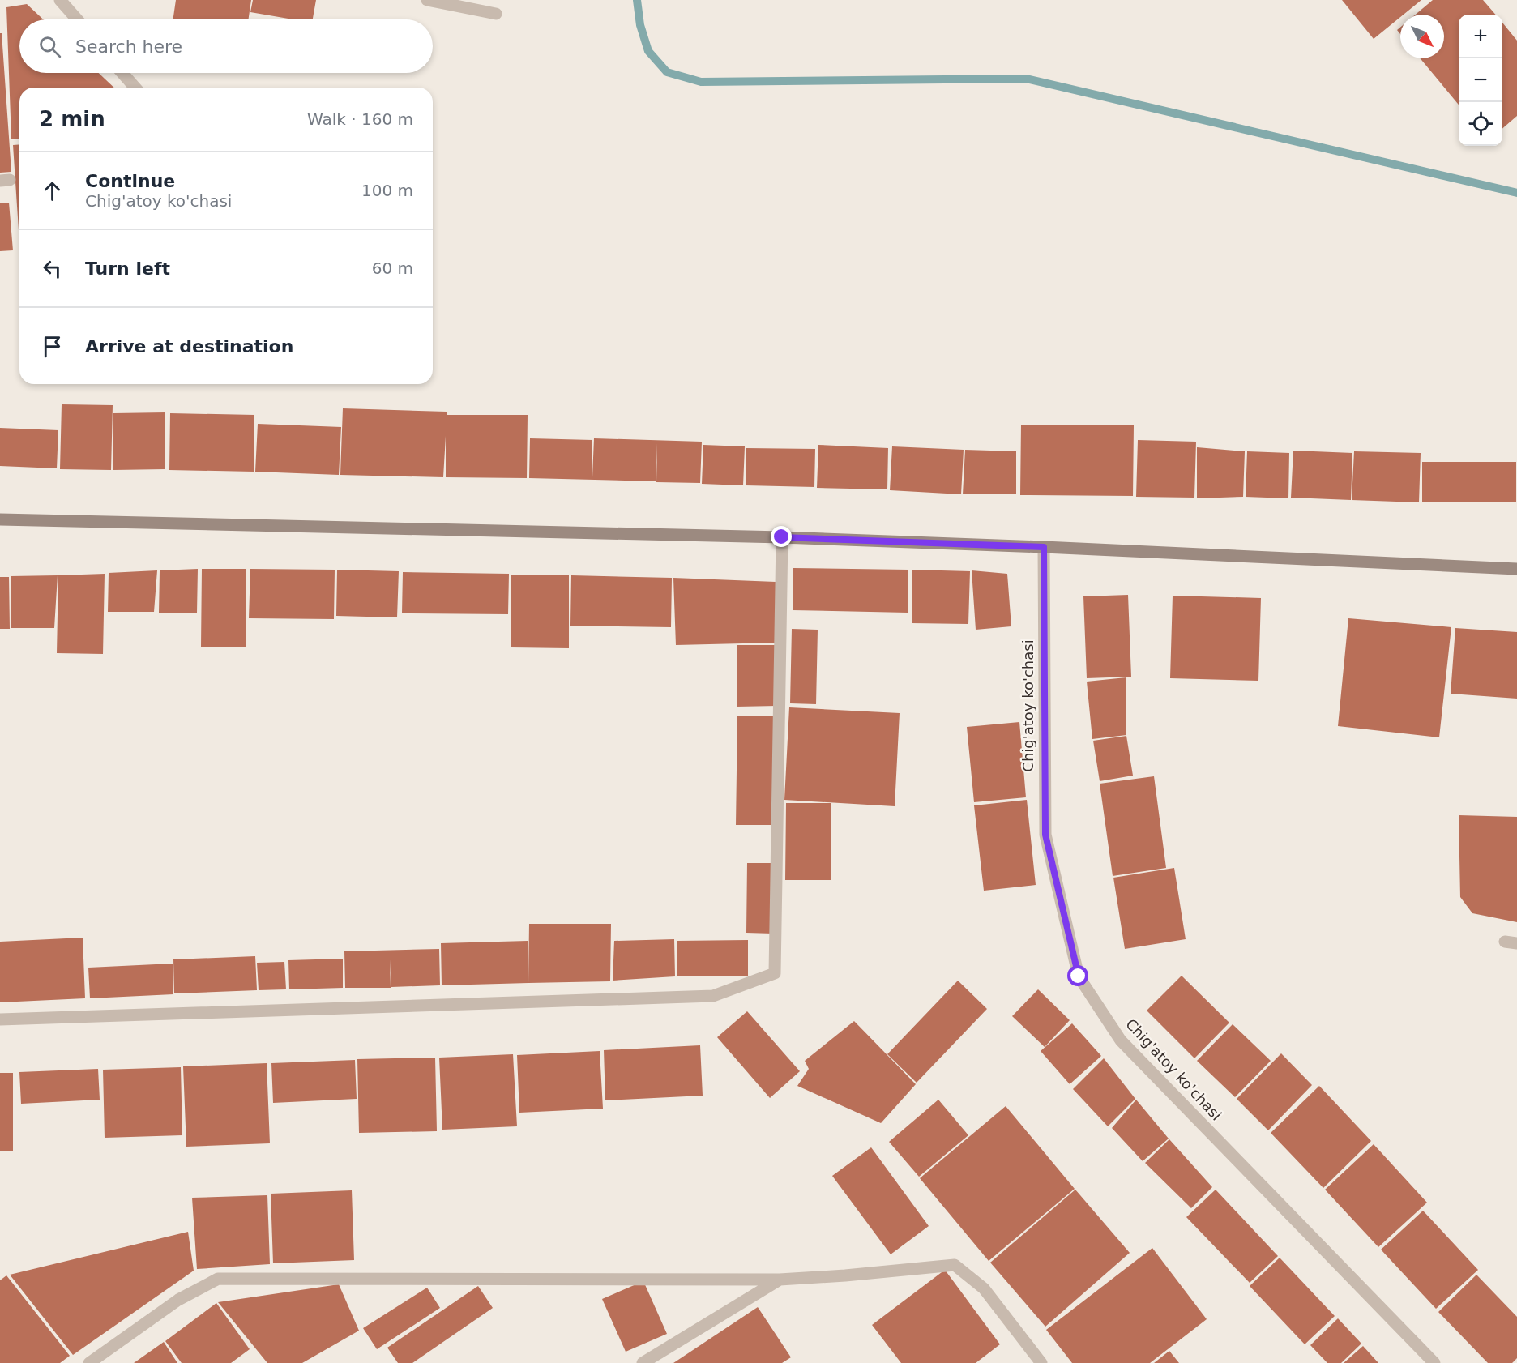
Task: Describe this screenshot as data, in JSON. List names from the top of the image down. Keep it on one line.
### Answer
{"streets":{"street":["Chig'atoy ko'chasi"]},"north":"bottom right","page":{"map_buttons":["+","−"],"search":"Search here","heading":["2 min","Walk · 160 m"],"list":[["Continue","Chig'atoy ko'chasi","100 m"],["Turn left","60 m"],"Arrive at destination"]}}
